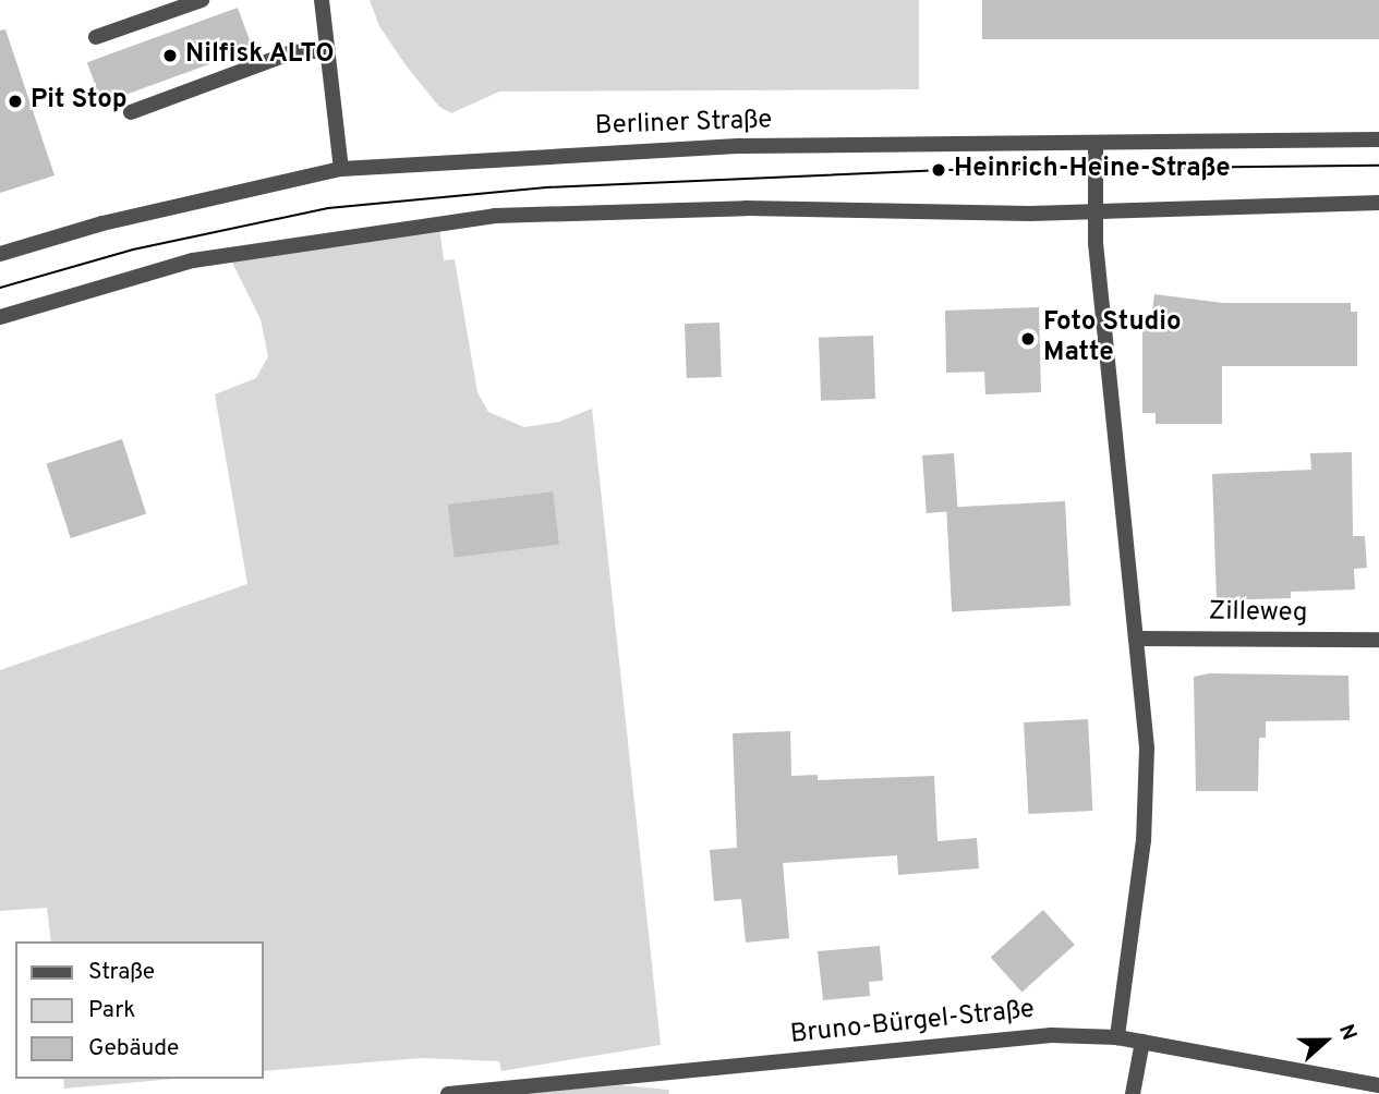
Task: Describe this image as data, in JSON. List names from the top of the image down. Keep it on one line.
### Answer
{"streets":{"street":["Berliner Straße","Zilleweg","Bruno-Bürgel-Straße"]},"places":["Nilfisk ALTO","Pit Stop","Heinrich-Heine-Straße","Foto Studio Matte"],"legend":["Straße","Park","Gebäude"],"north":"right"}
